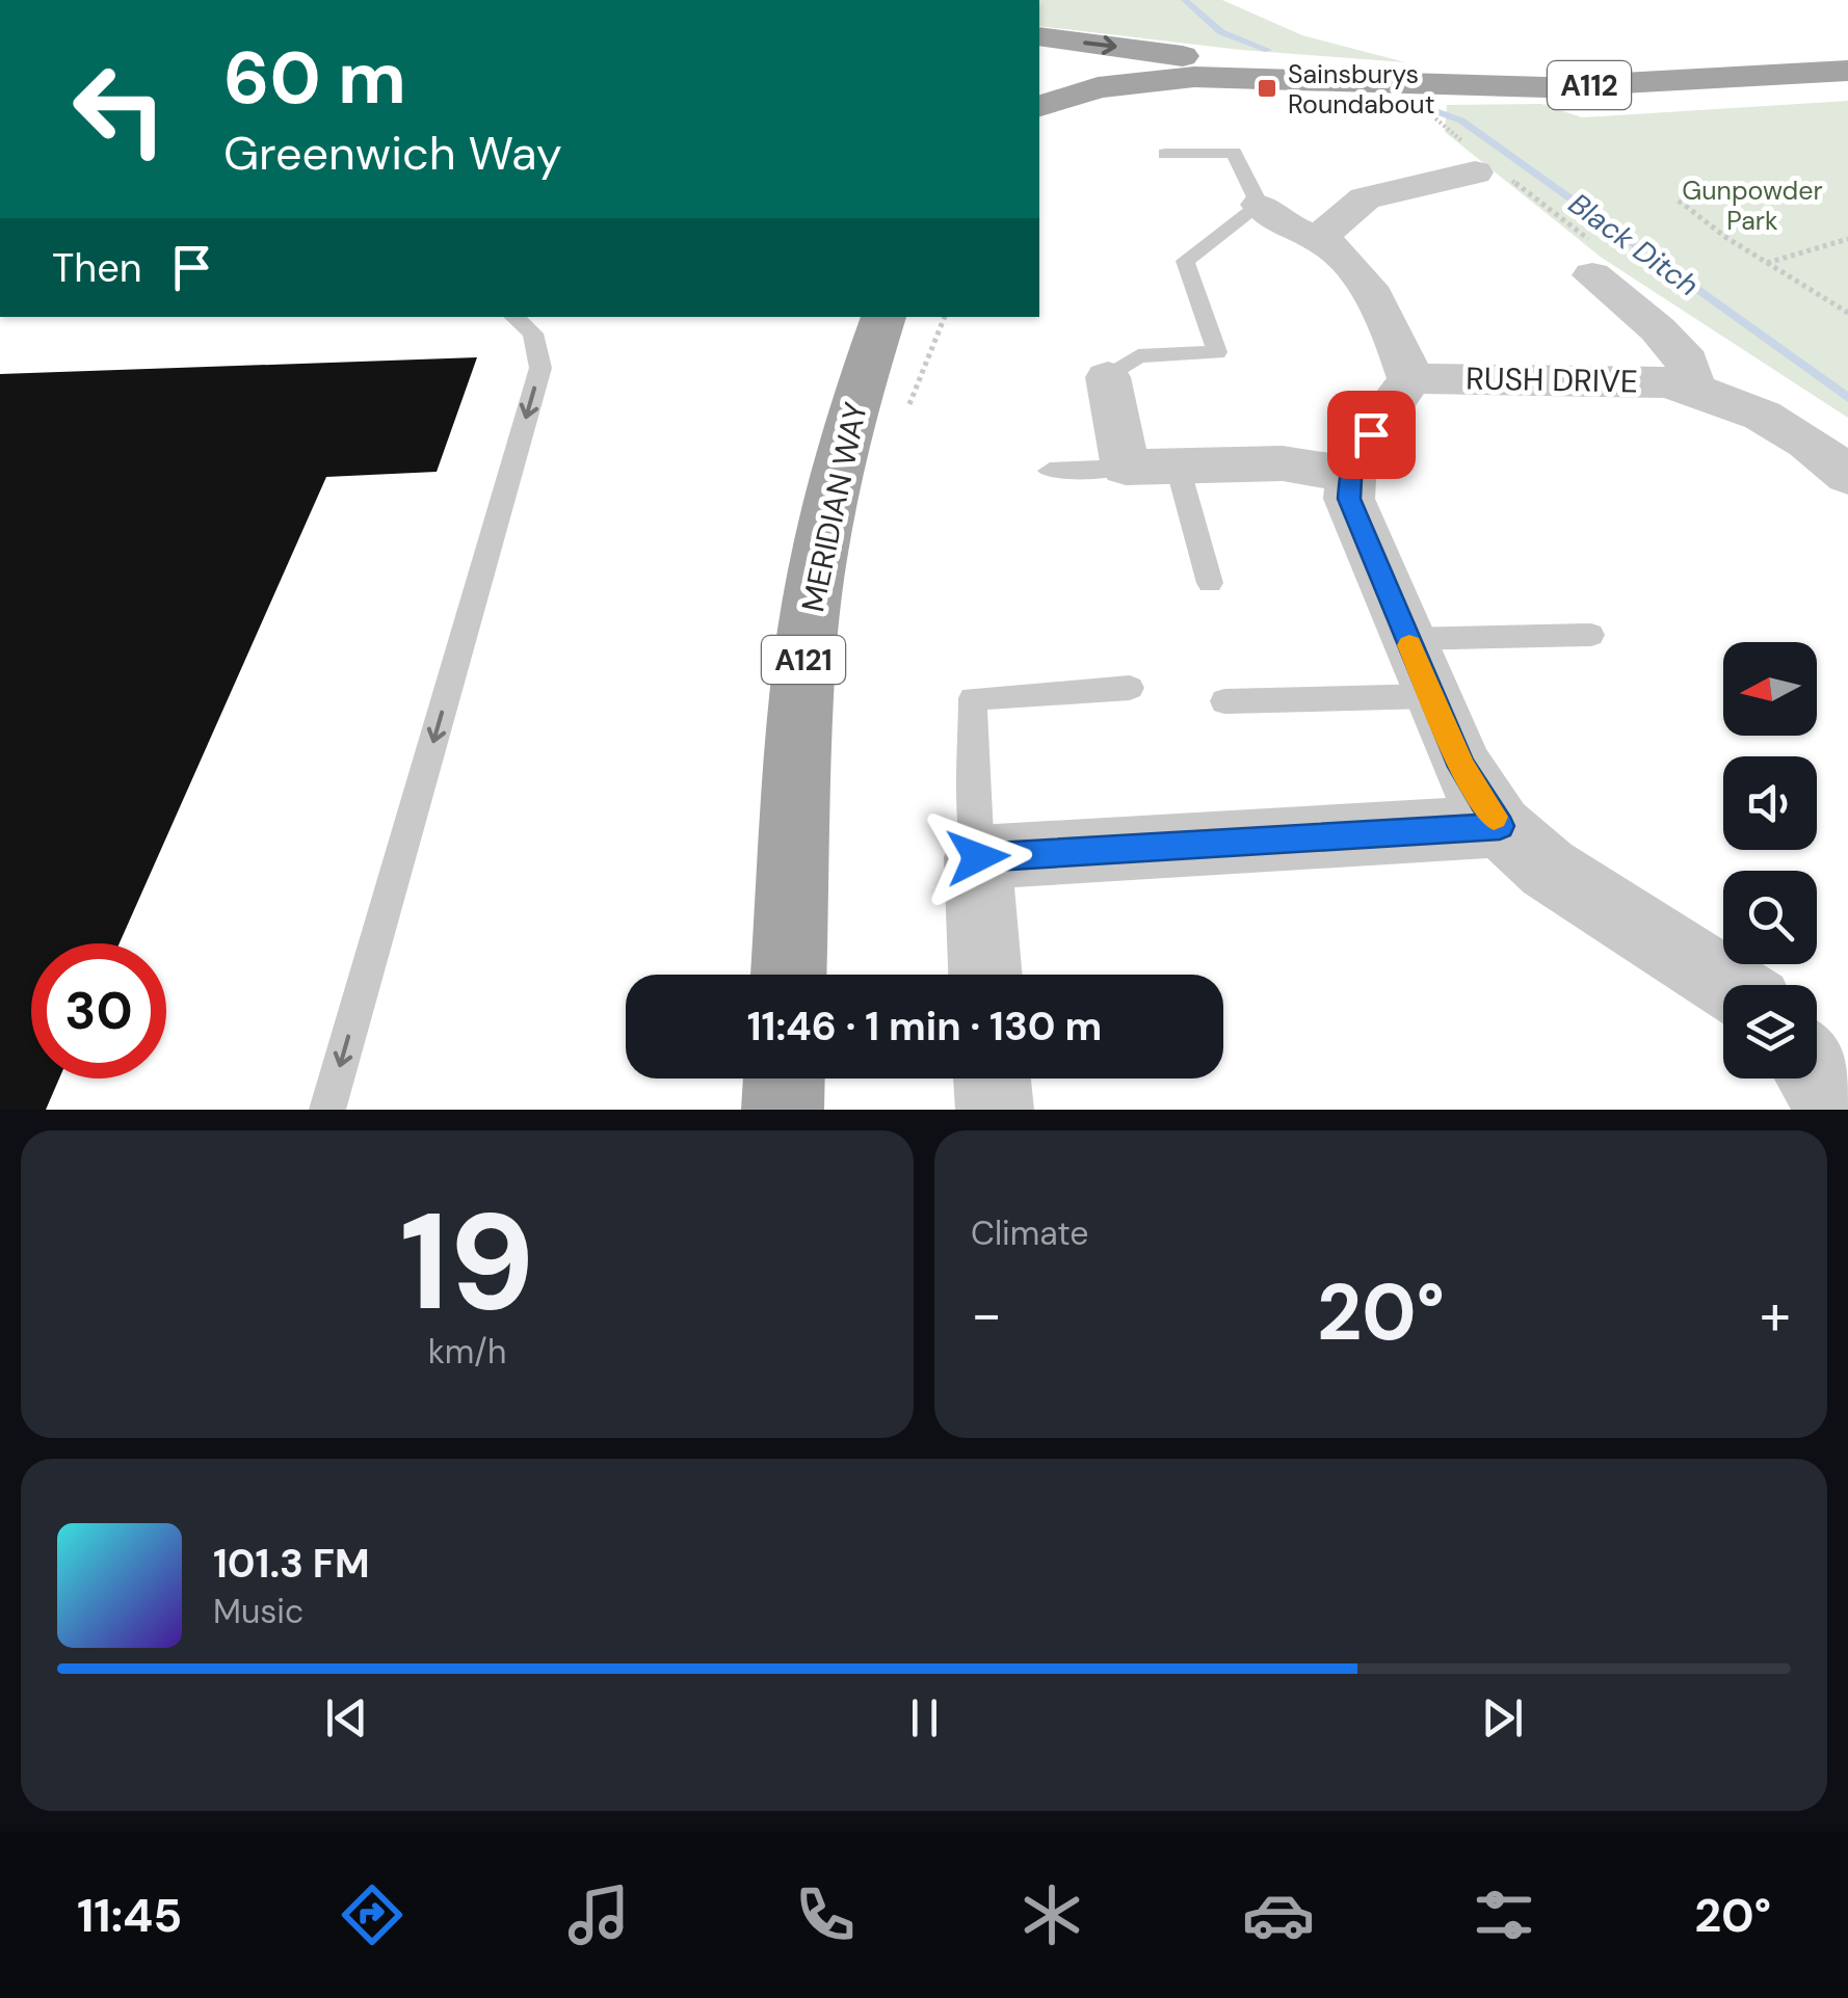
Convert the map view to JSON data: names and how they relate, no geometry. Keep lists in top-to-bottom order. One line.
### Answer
{"streets":{"main road":["A112","MERIDIAN WAY","A121"],"street":["RUSH DRIVE"]},"water":["Black Ditch"],"parks":["Gunpowder Park"],"places":{"transit":["Sainsburys Roundabout"]},"north":"left","page":{"turn":["60 m","Greenwich Way"],"then":"Then","limit":"30","trip":"11:46 · 1 min · 130 m","tile":[["19","km/h"],"Climate"],"heat":["−","20°","+"],"song":["101.3 FM","Music"],"tabs":["11:45","20°"]}}
